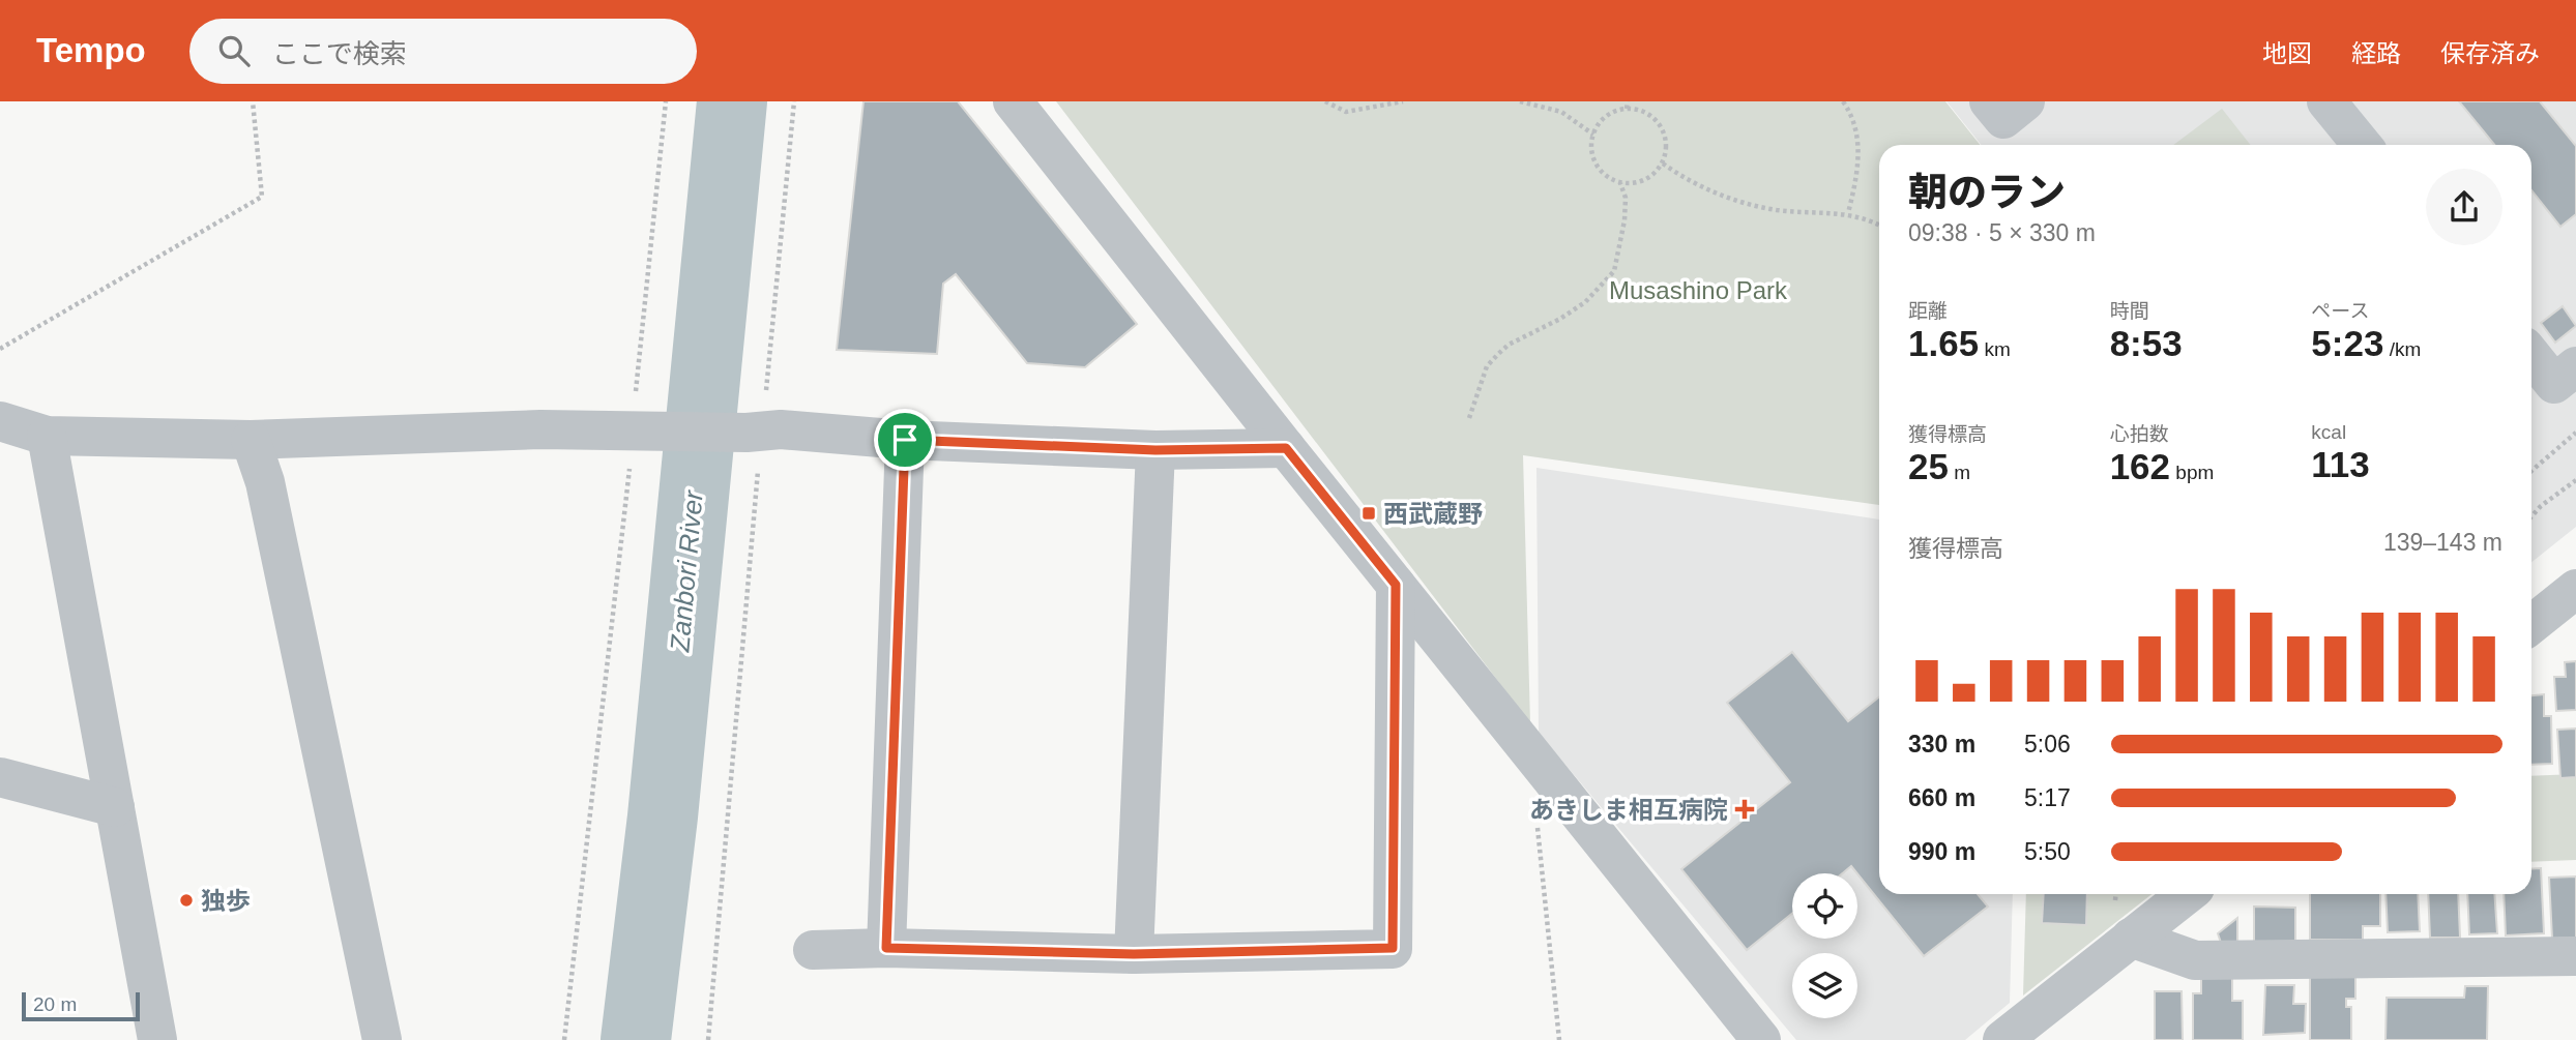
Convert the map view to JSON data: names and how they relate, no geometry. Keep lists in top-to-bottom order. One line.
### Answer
{"water":["Zanbori River"],"parks":["Musashino Park"],"places":{"transit":["西武蔵野"],"health":["あきしま相互病院"],"other":["独歩"]},"scale_bar":"20 m","page":{"header":"Tempo","search":"ここで検索","nav":["地図","経路","保存済み"],"heading":["朝のラン","09:38 · 5 × 330 m"],"stats":[["距離","1.65 km"],["時間","8:53"],["ペース","5:23 /km"],["獲得標高","25 m"],["心拍数","162 bpm"],["kcal","113"]],"chart":["獲得標高","139–143 m"],"list":[{"name":"330 m","note":"5:06"},{"name":"660 m","note":"5:17"},{"name":"990 m","note":"5:50"}],"scale":"20 m"}}
